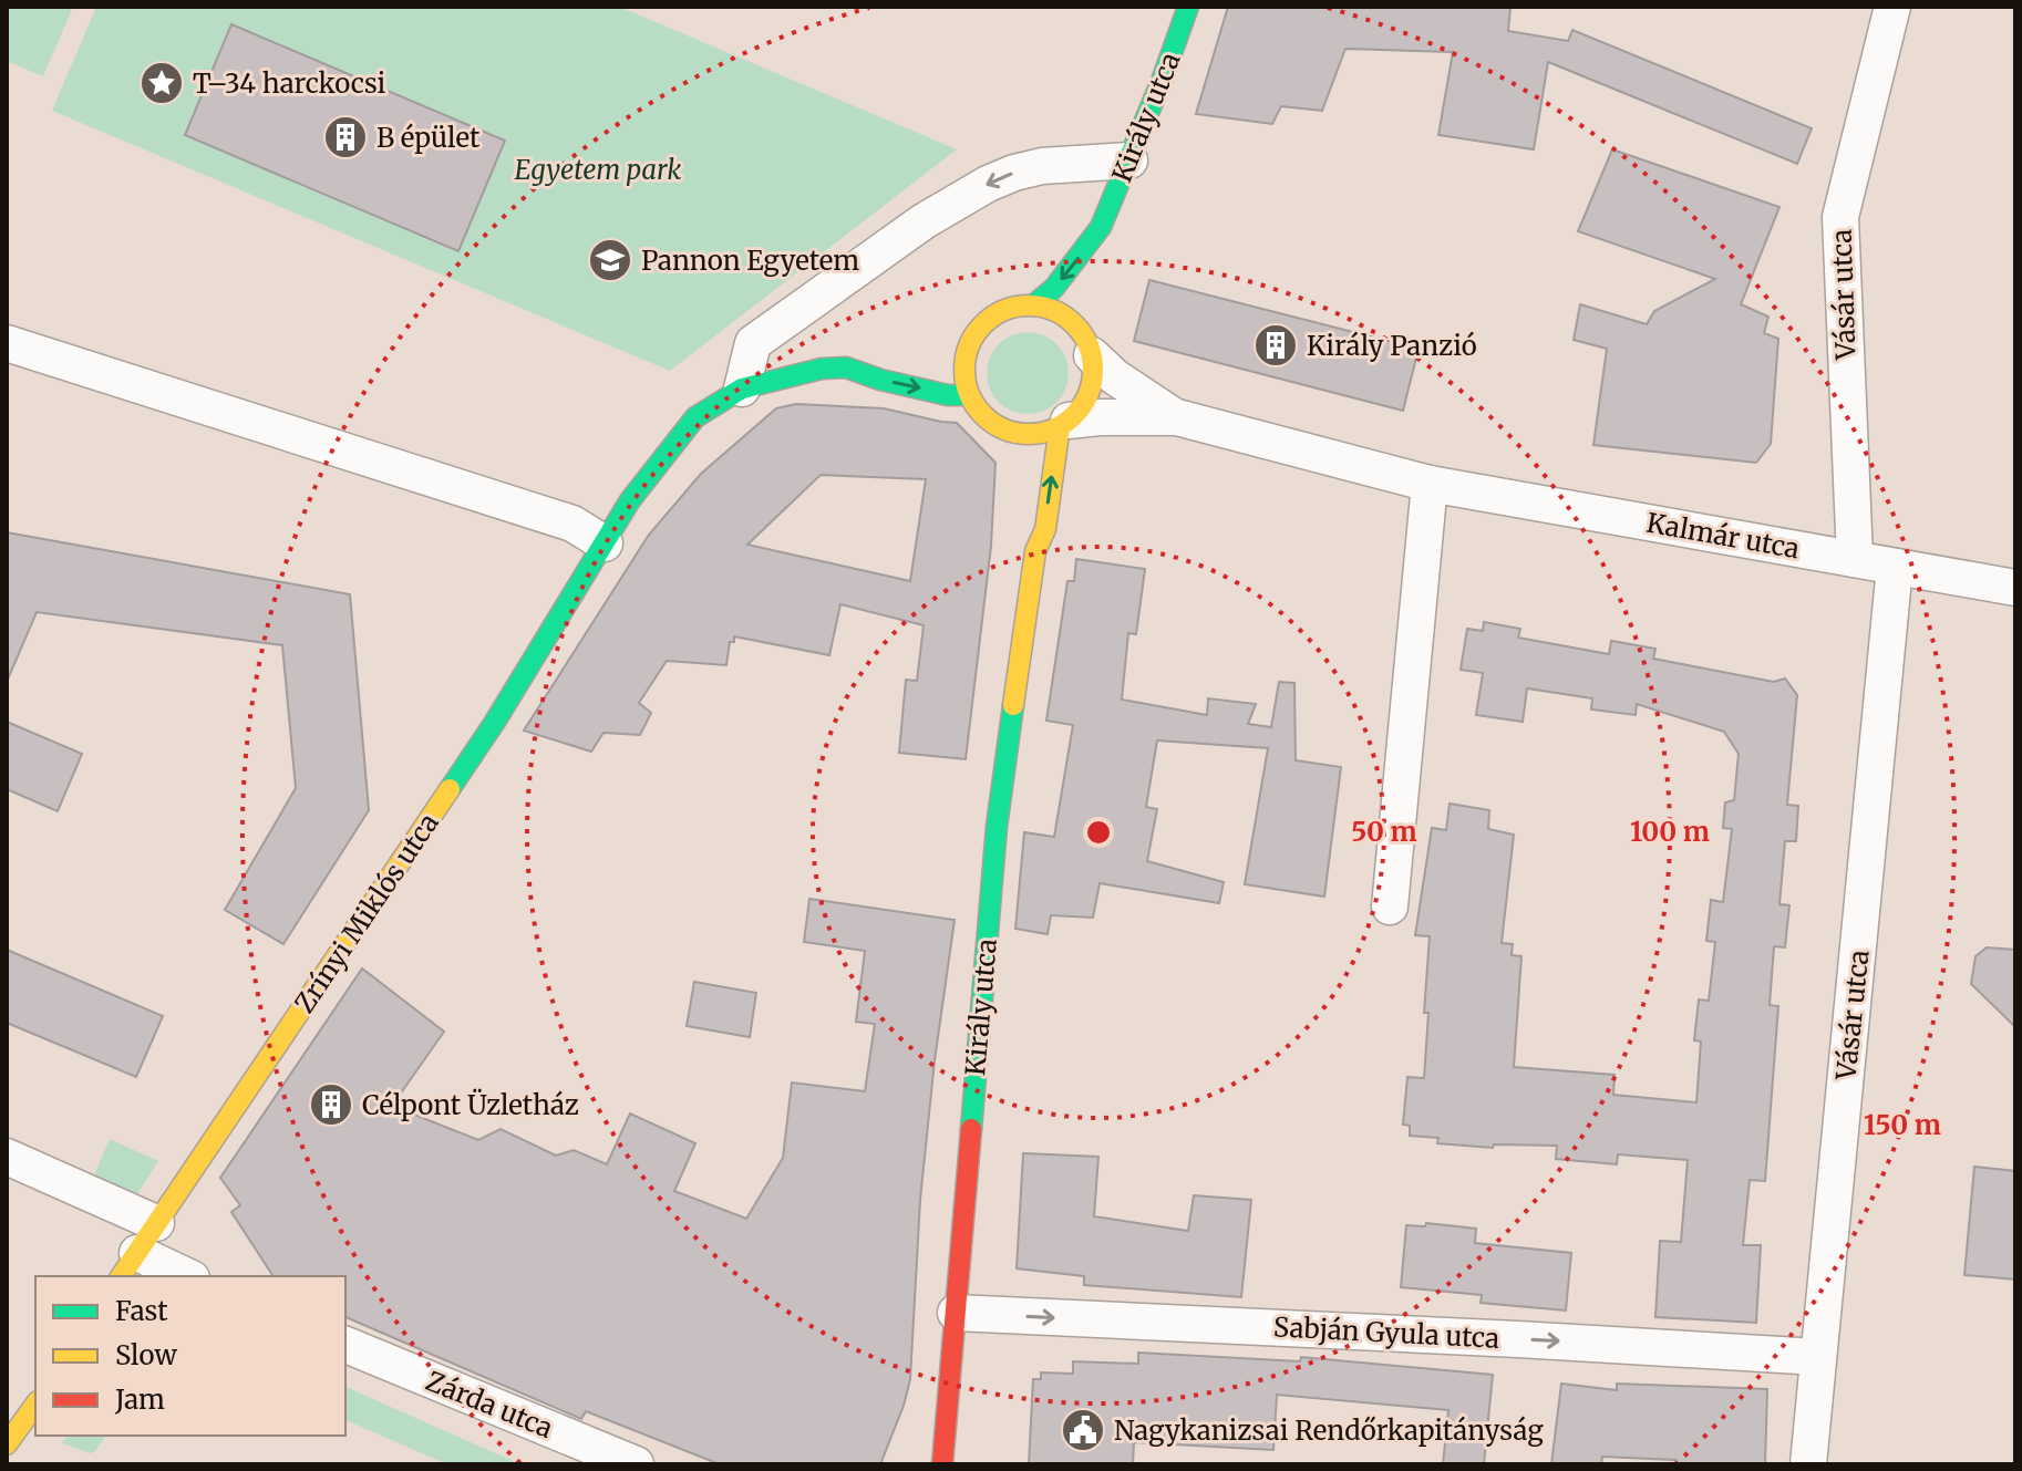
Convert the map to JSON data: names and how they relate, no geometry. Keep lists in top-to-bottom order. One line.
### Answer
{"streets":{"main road":["Király utca","Zrínyi Miklós utca"],"street":["Vásár utca","Kalmár utca","Sabján Gyula utca","Zárda utca"]},"crossings":[["Király utca","Kalmár utca"],["Király utca","Zrínyi Miklós utca"],["Király utca","Sabján Gyula utca"],["Vásár utca","Kalmár utca"],["Vásár utca","Sabján Gyula utca"],["Kalmár utca","Zrínyi Miklós utca"]],"one_way":["Sabján Gyula utca"],"parks":["Egyetem park"],"places":{"place":["T–34 harckocsi"],"building":["B épület","Király Panzió","Célpont Üzletház"],"school or university":["Pannon Egyetem"],"public building":["Nagykanizsai Rendőrkapitányság"]},"legend":["Fast","Slow","Jam"],"rings":["50 m","100 m","150 m"]}
